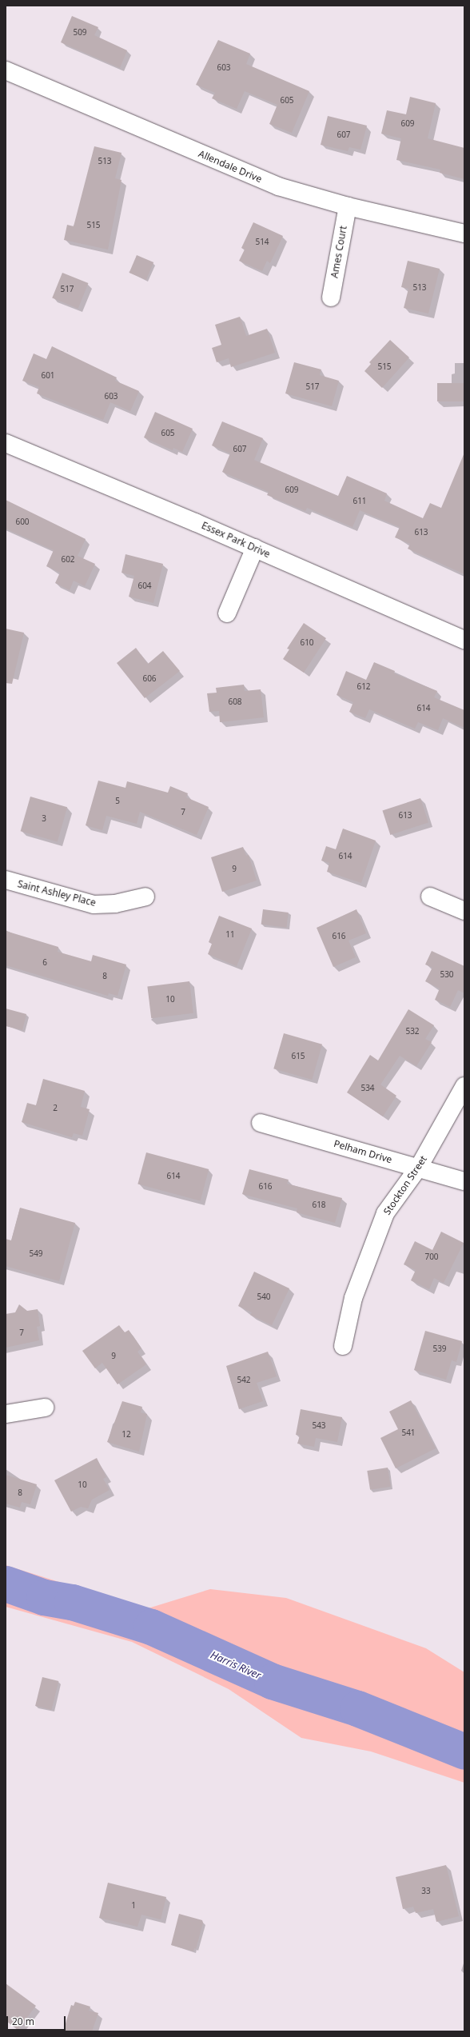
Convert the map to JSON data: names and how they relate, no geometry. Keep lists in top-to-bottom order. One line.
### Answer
{"streets":{"street":["Allendale Drive","Ames Court","Essex Park Drive","Saint Ashley Place","Pelham Drive","Stockton Street"]},"crossings":[["Allendale Drive","Ames Court"],["Pelham Drive","Stockton Street"]],"water":["Harris River"],"house_numbers":["509","603","605","609","607","513","515","514","513","517","515","601","517","603","605","607","609","611","600","613","602","604","610","606","612","608","614","5","7","613","3","614","9","11","616","6","530","8","10","532","615","534","2","614","616","618","549","700","540","7","539","9","542","543","541","12","10","8","33","1"],"scale_bar":"20 m"}
